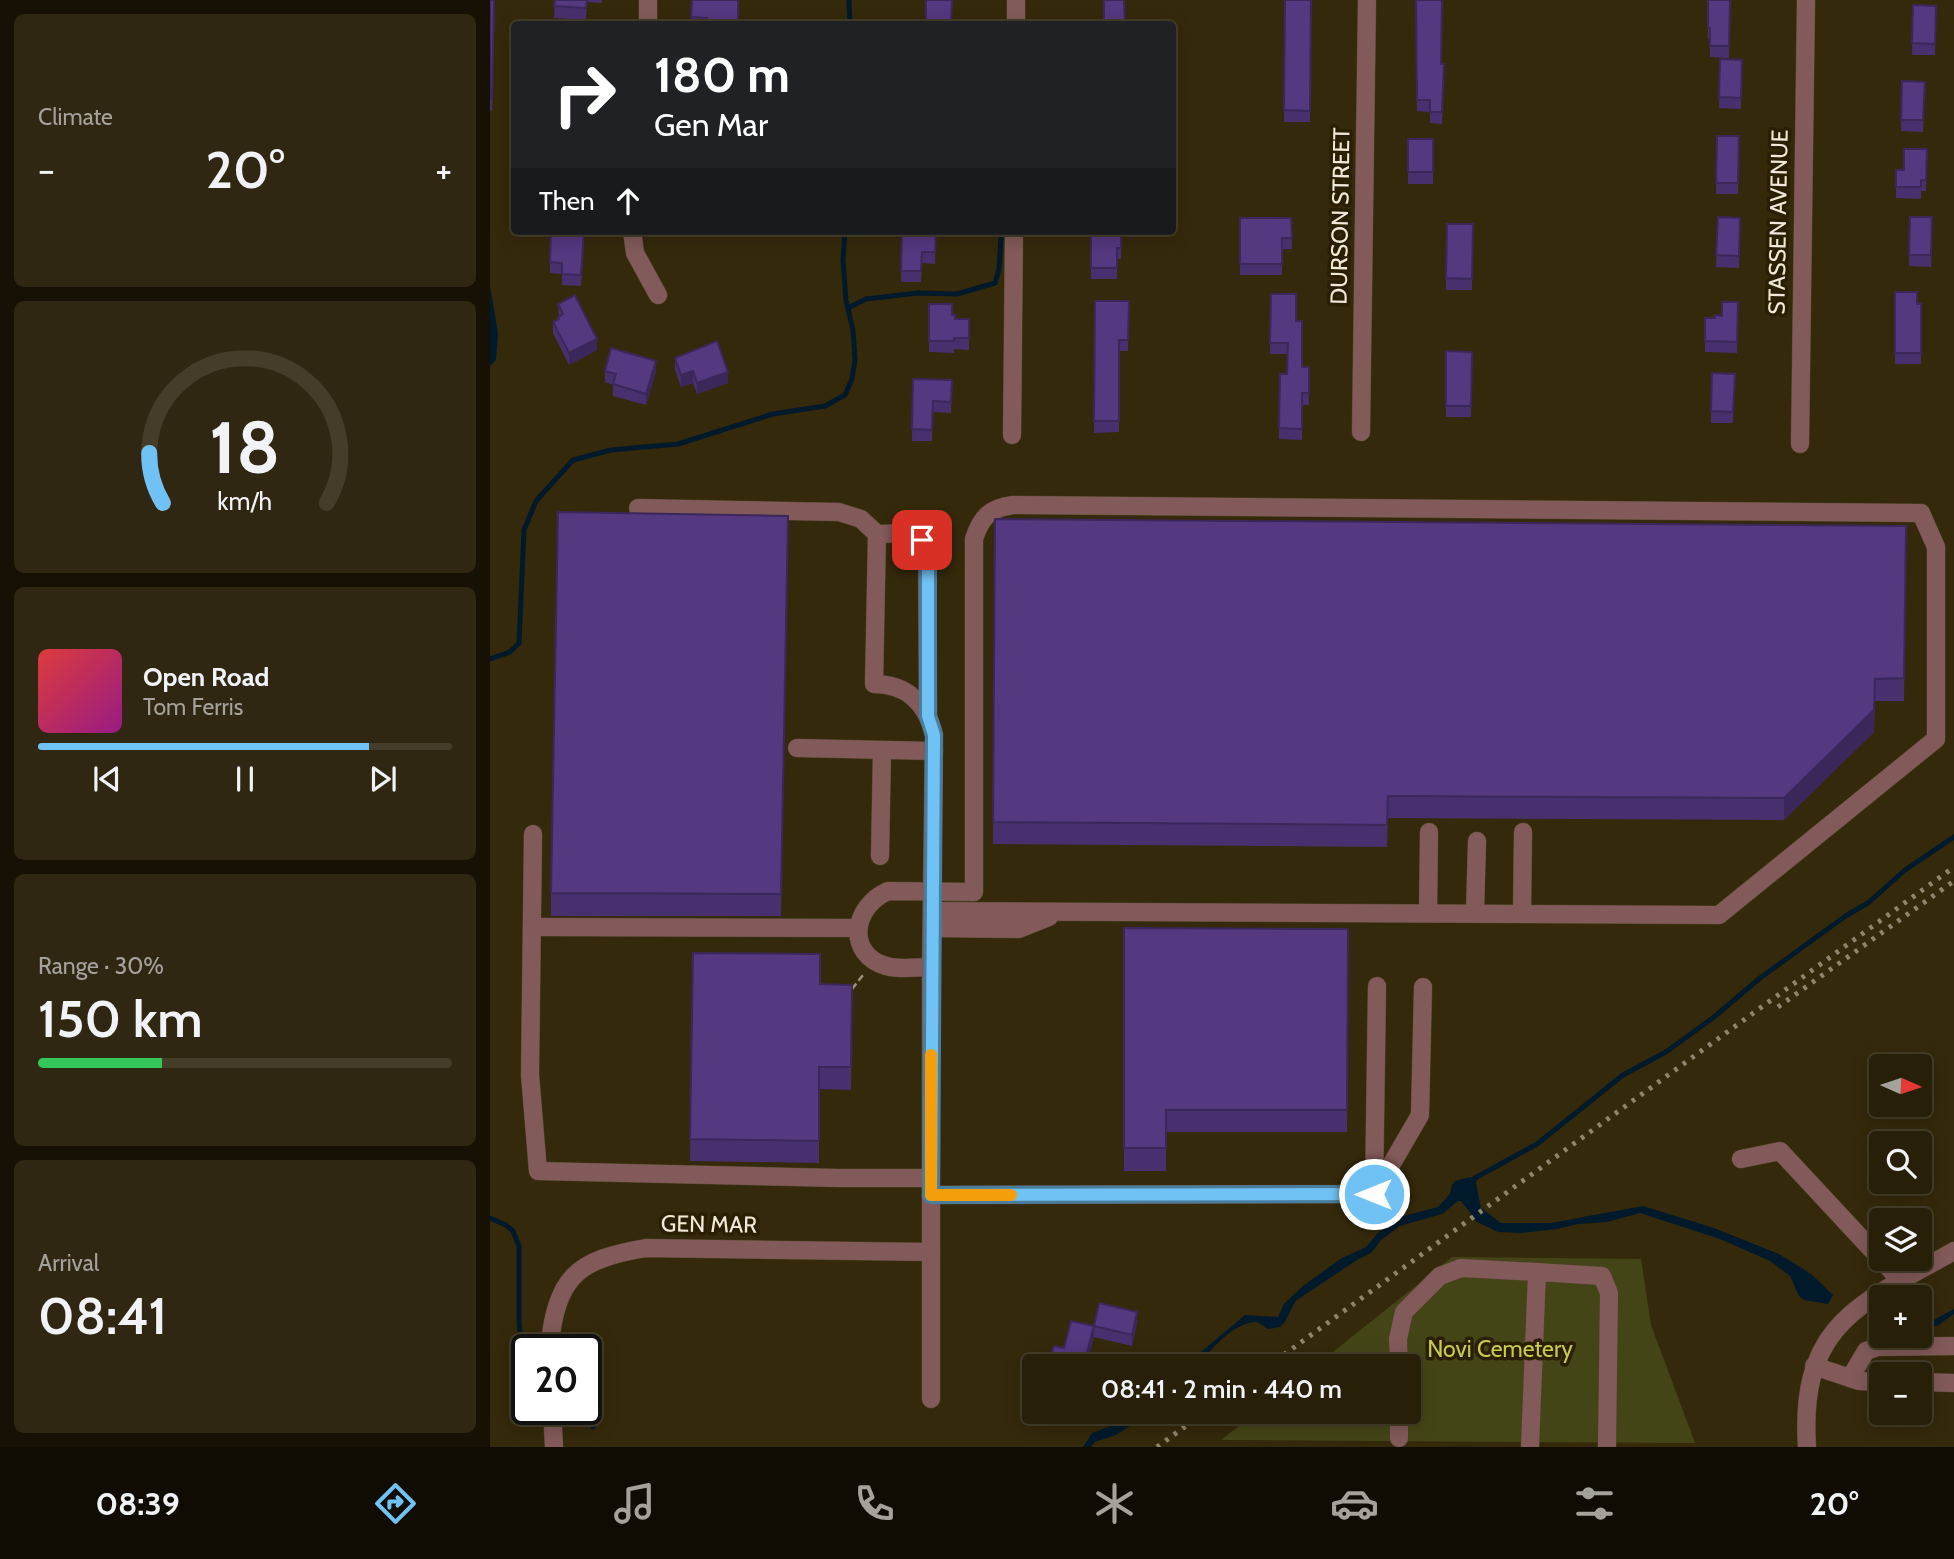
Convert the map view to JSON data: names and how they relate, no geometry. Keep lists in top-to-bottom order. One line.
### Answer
{"streets":{"street":["DURSON STREET","STASSEN AVENUE","GEN MAR"]},"parks":["Novi Cemetery"],"north":"right","page":{"tile":["Climate",["Range · 30%","150 km"],["Arrival","08:41"]],"turn":["180 m","Gen Mar"],"heat":["−","20°","+"],"then":"Then","song":["Open Road","Tom Ferris"],"map_buttons":["+","−"],"limit":"20","trip":"08:41 · 2 min · 440 m","tabs":["08:39","20°"],"gauge":["18","km/h"]}}
